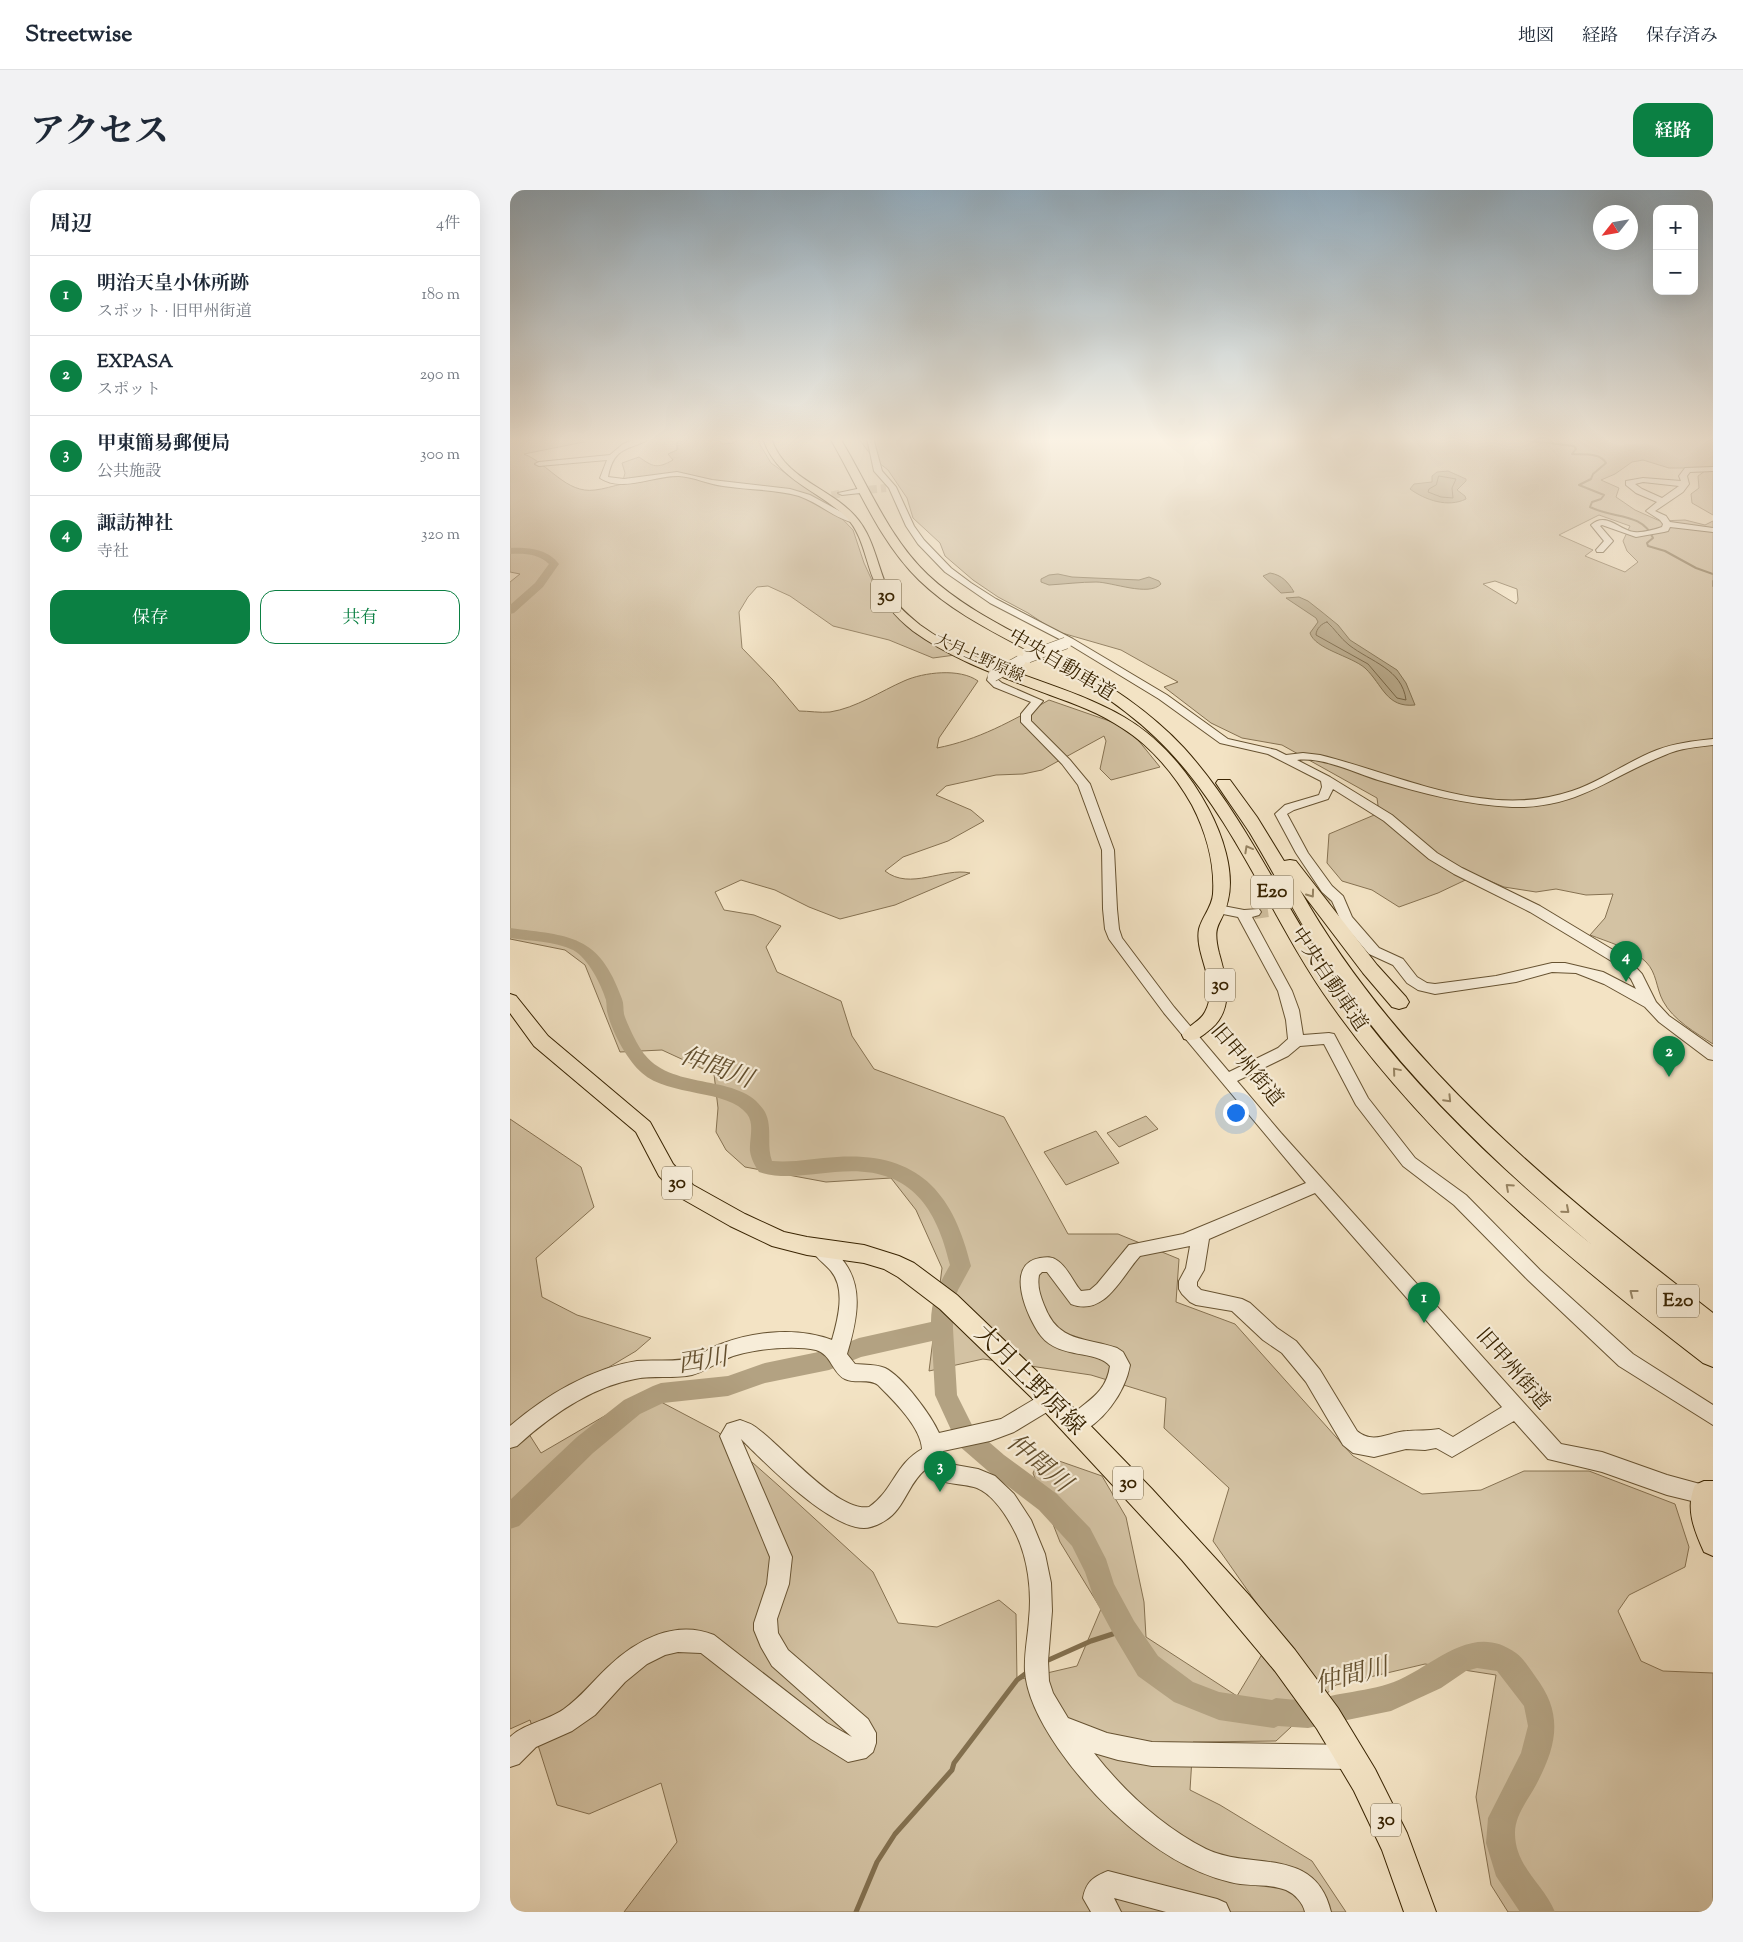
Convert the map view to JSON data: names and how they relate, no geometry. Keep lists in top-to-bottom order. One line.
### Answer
{"streets":{"highway":["中央自動車道","E20"],"main road":["30","大月上野原線"],"street":["旧甲州街道"]},"crossings":[["大月上野原線","旧甲州街道"]],"water":["仲間川","西川"],"north":"bottom left","page":{"header":"Streetwise","nav":["地図","経路","保存済み"],"title":"アクセス","buttons":["経路",["保存","共有"]],"heading":["周辺","4件"],"map_buttons":["+","−"],"list":[{"mark":"1","name":"明治天皇小休所跡","note":"スポット · 旧甲州街道","value":"180 m"},{"mark":"2","name":"EXPASA","note":"スポット","value":"290 m"},{"mark":"3","name":"甲東簡易郵便局","note":"公共施設","value":"300 m"},{"mark":"4","name":"諏訪神社","note":"寺社","value":"320 m"}],"pins":["4","2","1","3"]}}
